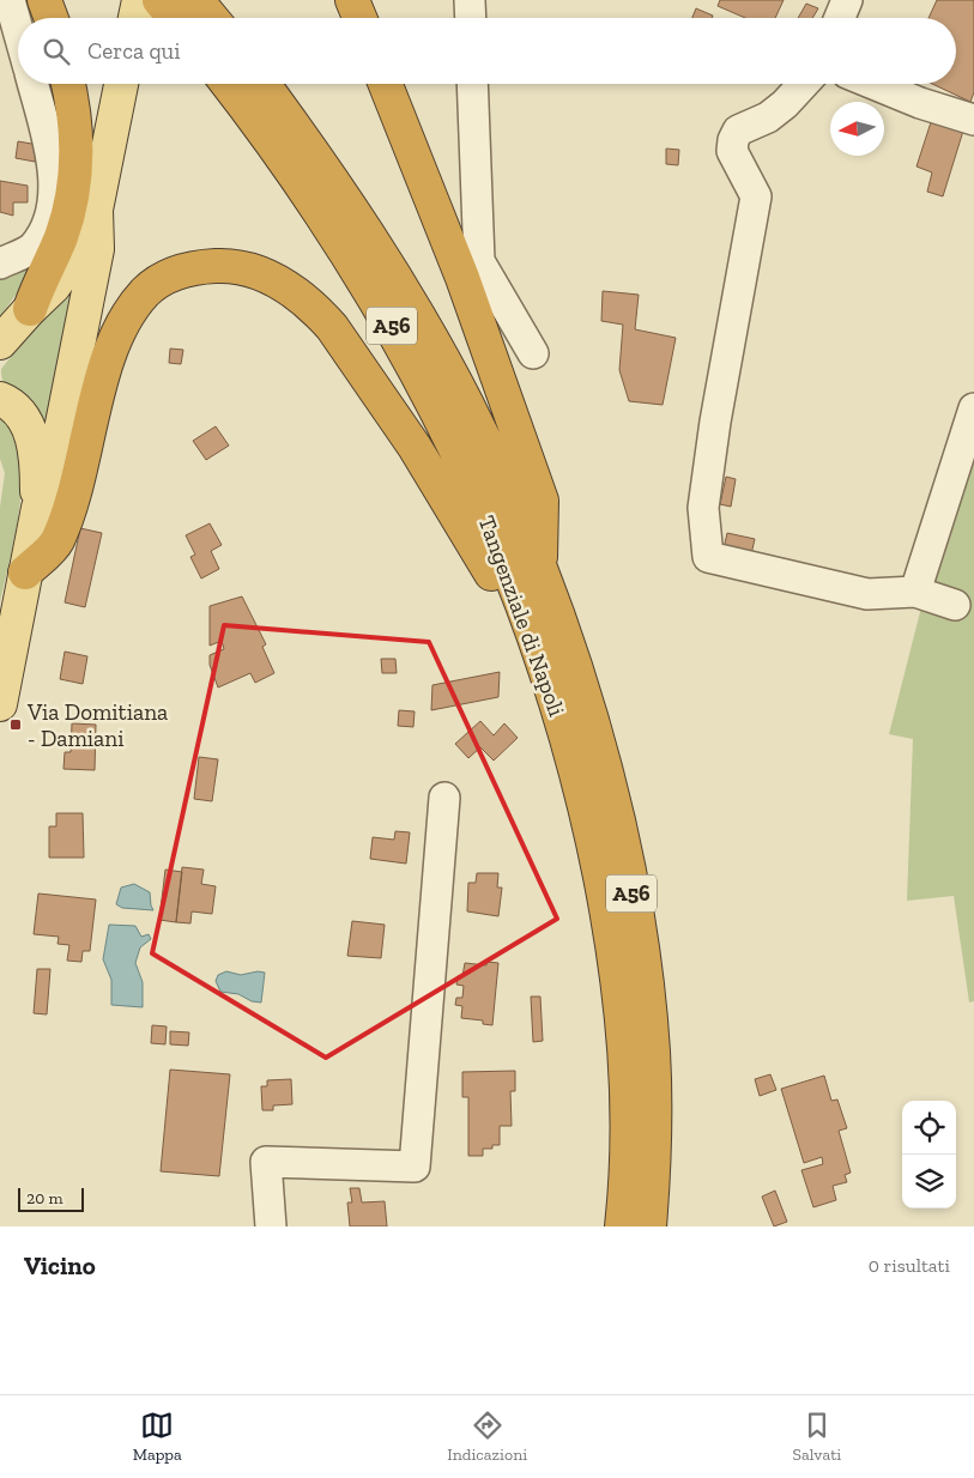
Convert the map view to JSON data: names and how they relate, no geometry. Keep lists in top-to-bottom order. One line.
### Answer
{"streets":{"highway":["A56","Tangenziale di Napoli"]},"places":{"transit":["Via Domitiana - Damiani"]},"scale_bar":"20 m","north":"left","page":{"search":"Cerca qui","scale":"20 m","heading":["Vicino","0 risultati"],"nav":["Mappa","Indicazioni","Salvati"]}}
